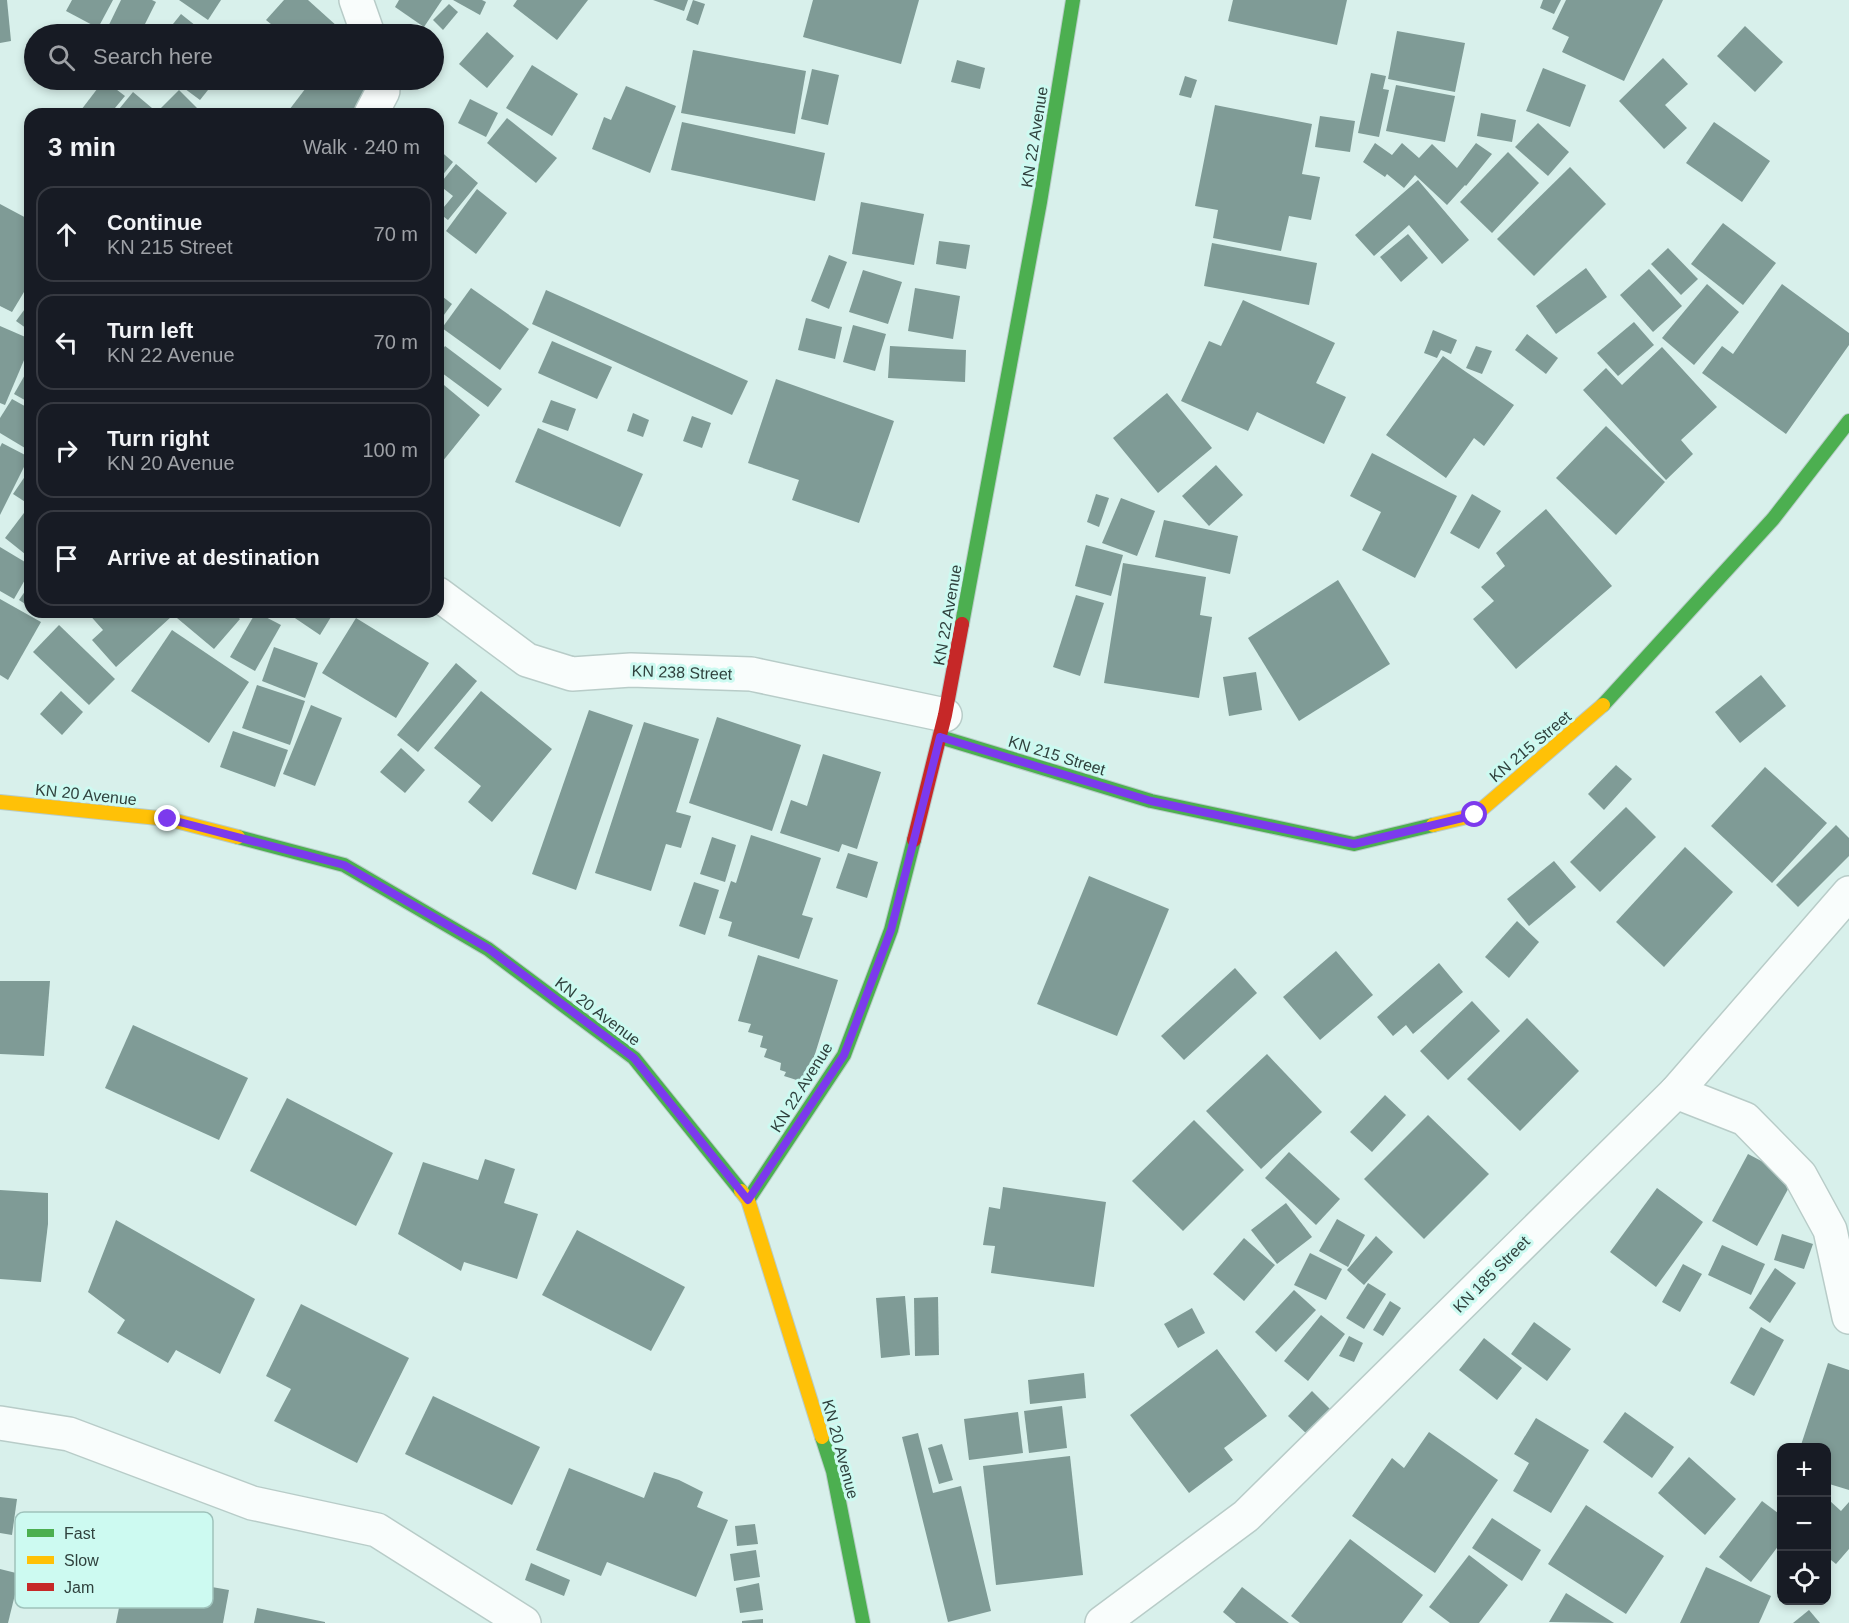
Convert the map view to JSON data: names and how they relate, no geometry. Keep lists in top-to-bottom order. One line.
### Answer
{"streets":{"street":["KN 22 Avenue","KN 238 Street","KN 215 Street","KN 20 Avenue","KN 185 Street"]},"crossings":[["KN 22 Avenue","KN 238 Street"],["KN 22 Avenue","KN 215 Street"],["KN 22 Avenue","KN 20 Avenue"],["KN 238 Street","KN 215 Street"]],"legend":["Fast","Slow","Jam"],"page":{"search":"Search here","heading":["3 min","Walk · 240 m"],"list":[["Continue","KN 215 Street","70 m"],["Turn left","KN 22 Avenue","70 m"],["Turn right","KN 20 Avenue","100 m"],"Arrive at destination"],"map_buttons":["+","−"]}}
